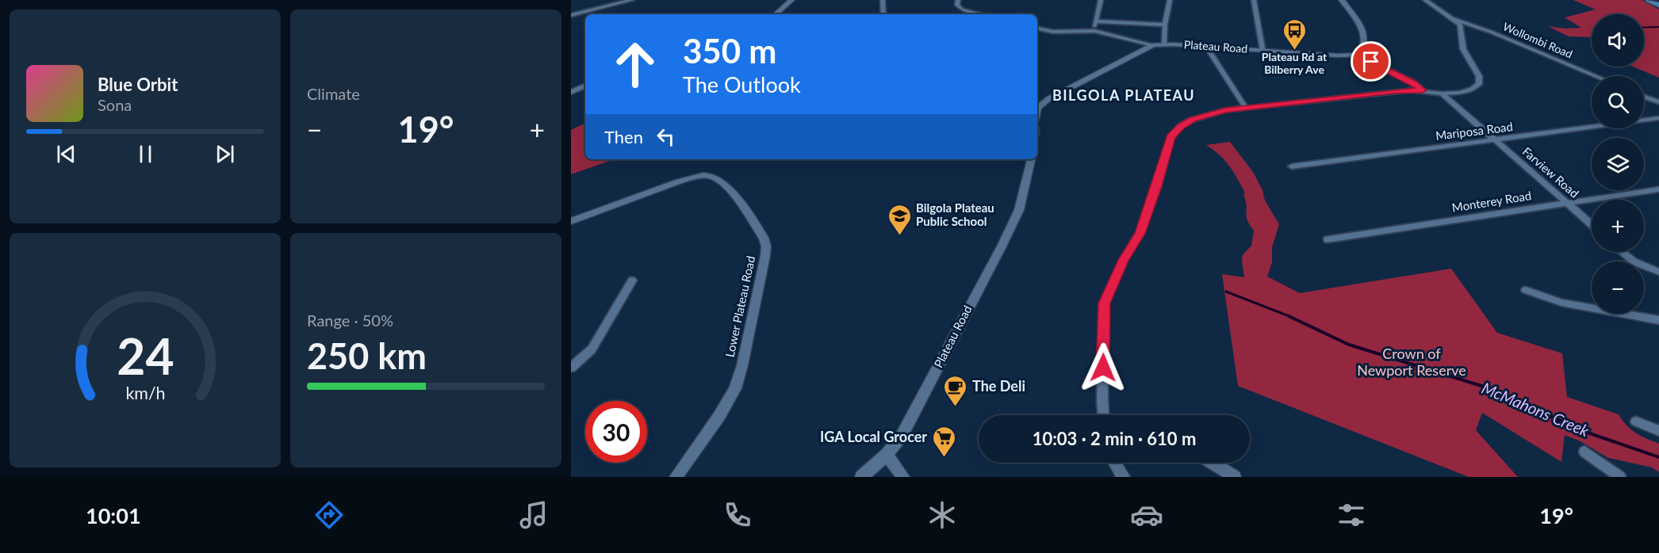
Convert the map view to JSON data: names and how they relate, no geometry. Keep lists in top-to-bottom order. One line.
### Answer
{"streets":{"street":["Wollombi Road","Plateau Road","Mariposa Road","Farview Road","Monterey Road","Lower Plateau Road"]},"crossings":[["Mariposa Road","Farview Road"],["Farview Road","Monterey Road"]],"districts":["BILGOLA PLATEAU"],"water":["McMahons Creek"],"parks":["Crown of Newport Reserve"],"places":{"bus stop":["Plateau Rd at Bilberry Ave"],"school or university":["Bilgola Plateau Public School"],"cafe":["The Deli"],"supermarket":["IGA Local Grocer"]},"page":{"tile":["Climate",["Range · 50%","250 km"]],"map_buttons":["+","−"],"turn":["350 m","The Outlook"],"song":["Blue Orbit","Sona"],"heat":["−","19°","+"],"then":"Then","limit":"30","trip":"10:03 · 2 min · 610 m","tabs":["10:01","19°"],"gauge":["24","km/h"]}}
